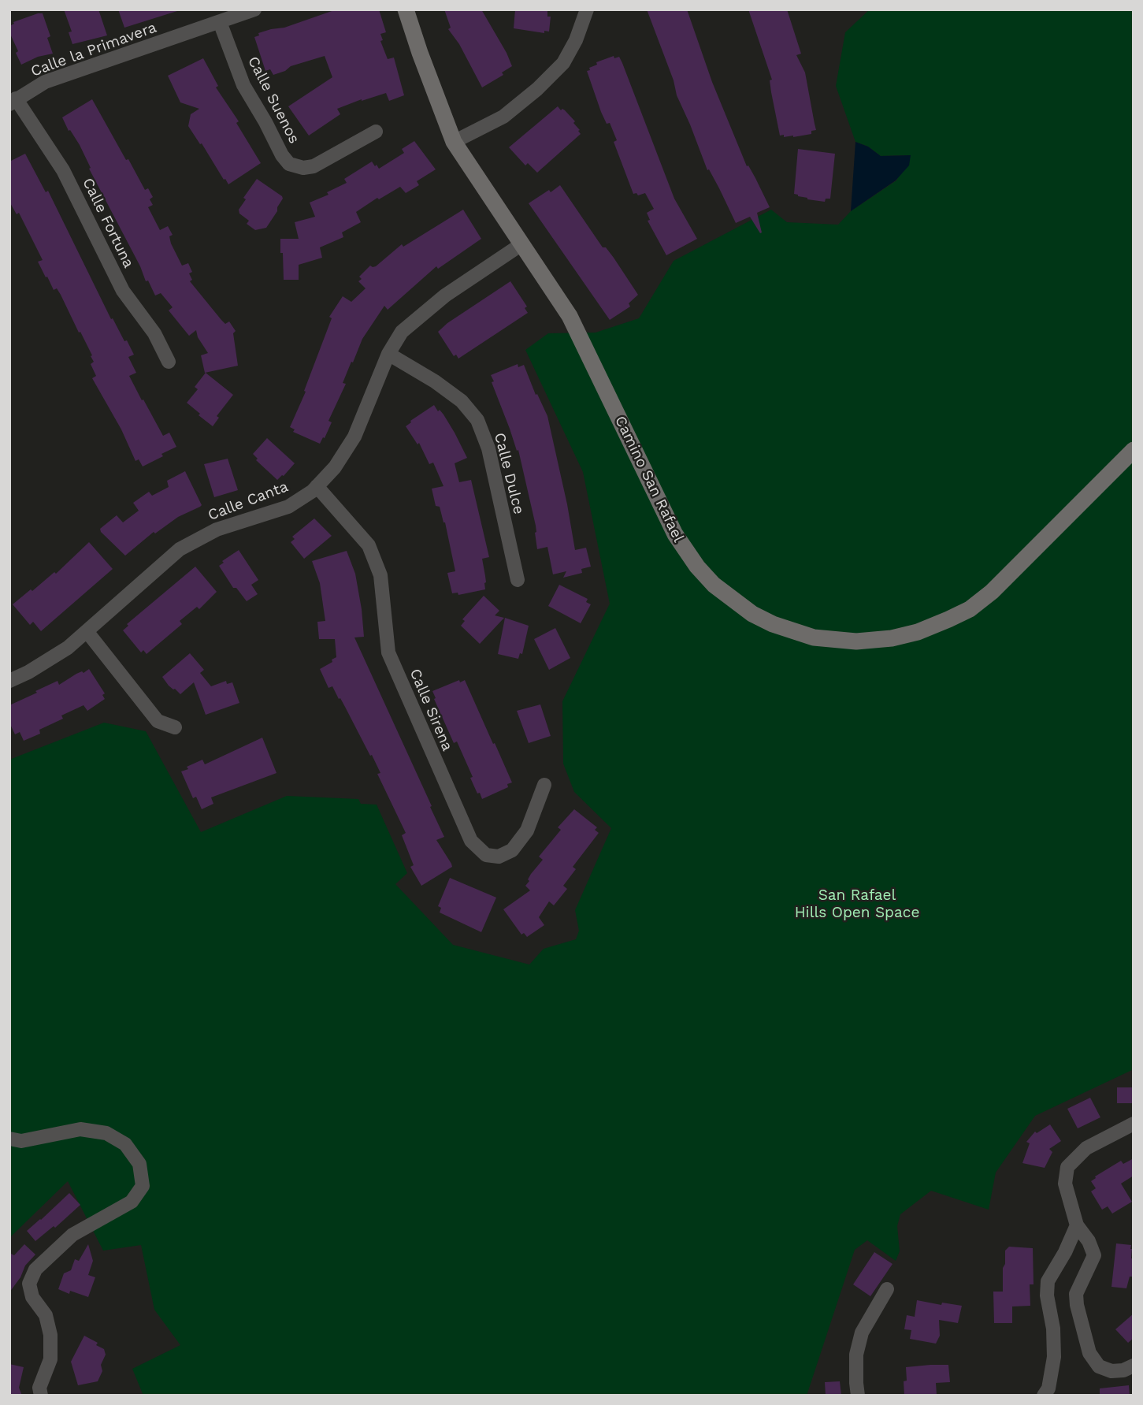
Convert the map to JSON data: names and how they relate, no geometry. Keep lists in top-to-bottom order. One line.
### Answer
{"streets":{"street":["Calle la Primavera","Calle Suenos","Calle Fortuna","Calle Dulce","Camino San Rafael","Calle Canta","Calle Sirena"]},"crossings":[["Calle la Primavera","Calle Suenos"],["Calle la Primavera","Calle Fortuna"],["Calle Dulce","Calle Canta"],["Camino San Rafael","Calle Canta"],["Calle Canta","Calle Sirena"]],"parks":["San Rafael Hills Open Space"]}
